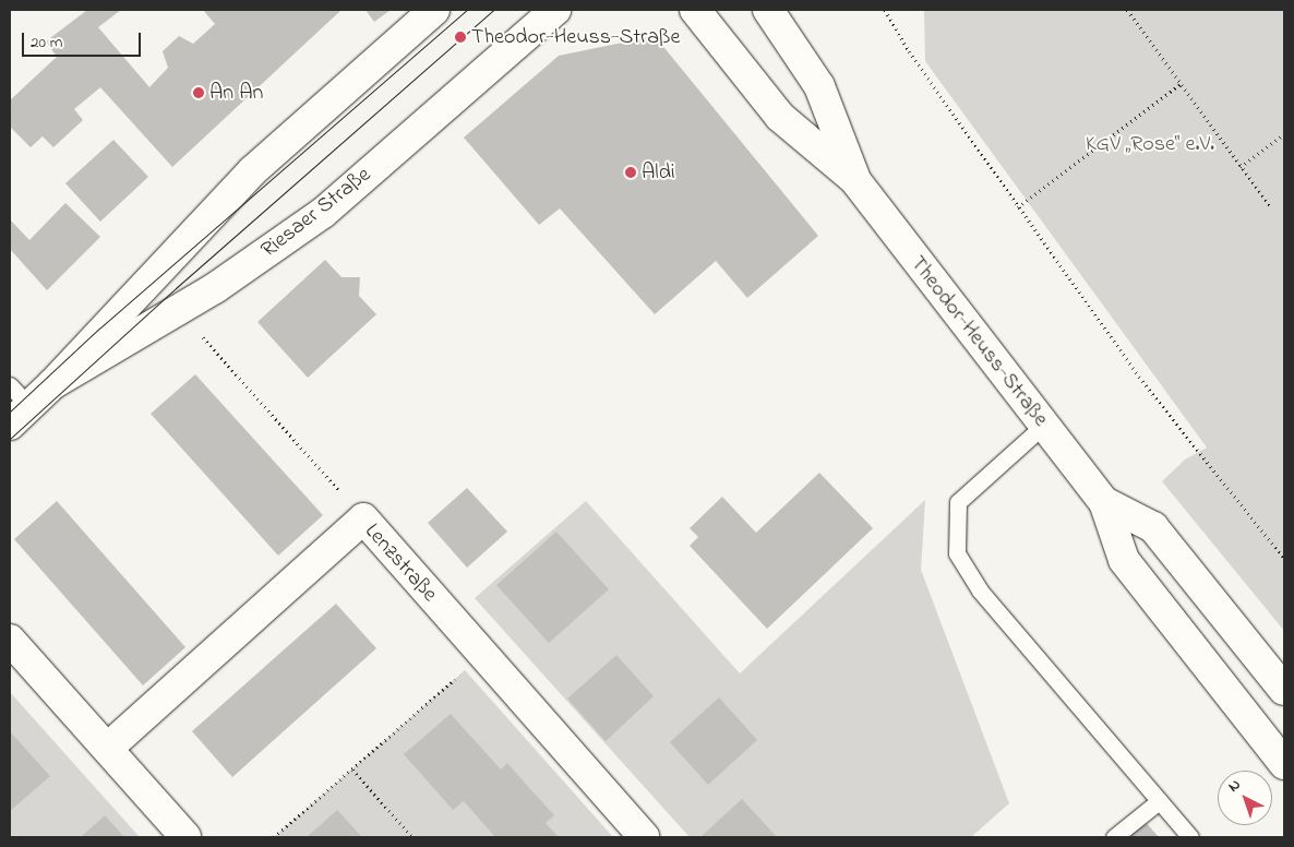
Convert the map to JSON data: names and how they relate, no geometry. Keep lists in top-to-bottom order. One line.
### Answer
{"streets":{"main road":["Riesaer Straße","Theodor-Heuss-Straße","Lenzstraße"]},"parks":["KGV „Rose“ e.V."],"places":["Theodor-Heuss-Straße","An An","Aldi"],"scale_bar":"20 m","north":"top left"}
